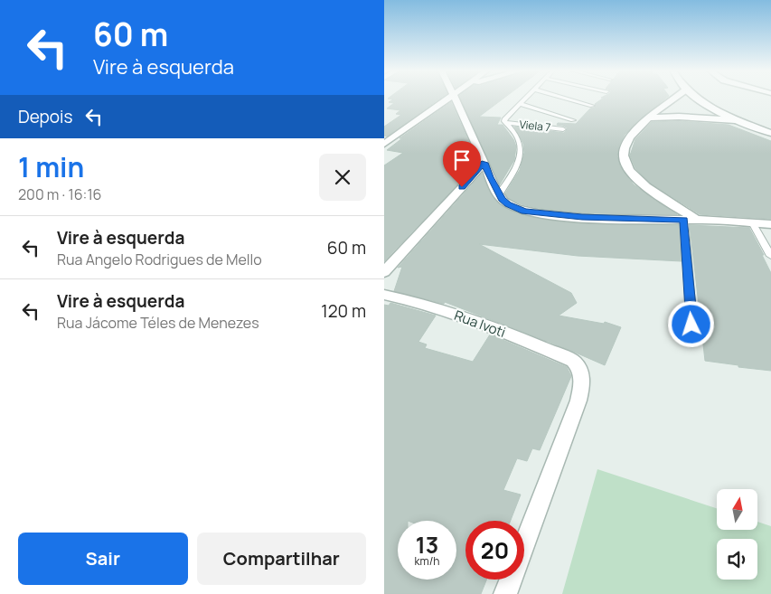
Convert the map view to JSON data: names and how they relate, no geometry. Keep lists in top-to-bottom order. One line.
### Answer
{"streets":{"street":["Rua Ivoti"],"lane":["Viela 7"]},"north":"top","page":{"turn":["60 m","Vire à esquerda"],"then":"Depois","heading":["1 min","200 m · 16:16"],"list":[{"name":"Vire à esquerda","note":"Rua Angelo Rodrigues de Mello","value":"60 m"},{"name":"Vire à esquerda","note":"Rua Jácome Téles de Menezes","value":"120 m"}],"speed":"13 km/h","limit":"20","buttons":["Sair","Compartilhar"]}}
